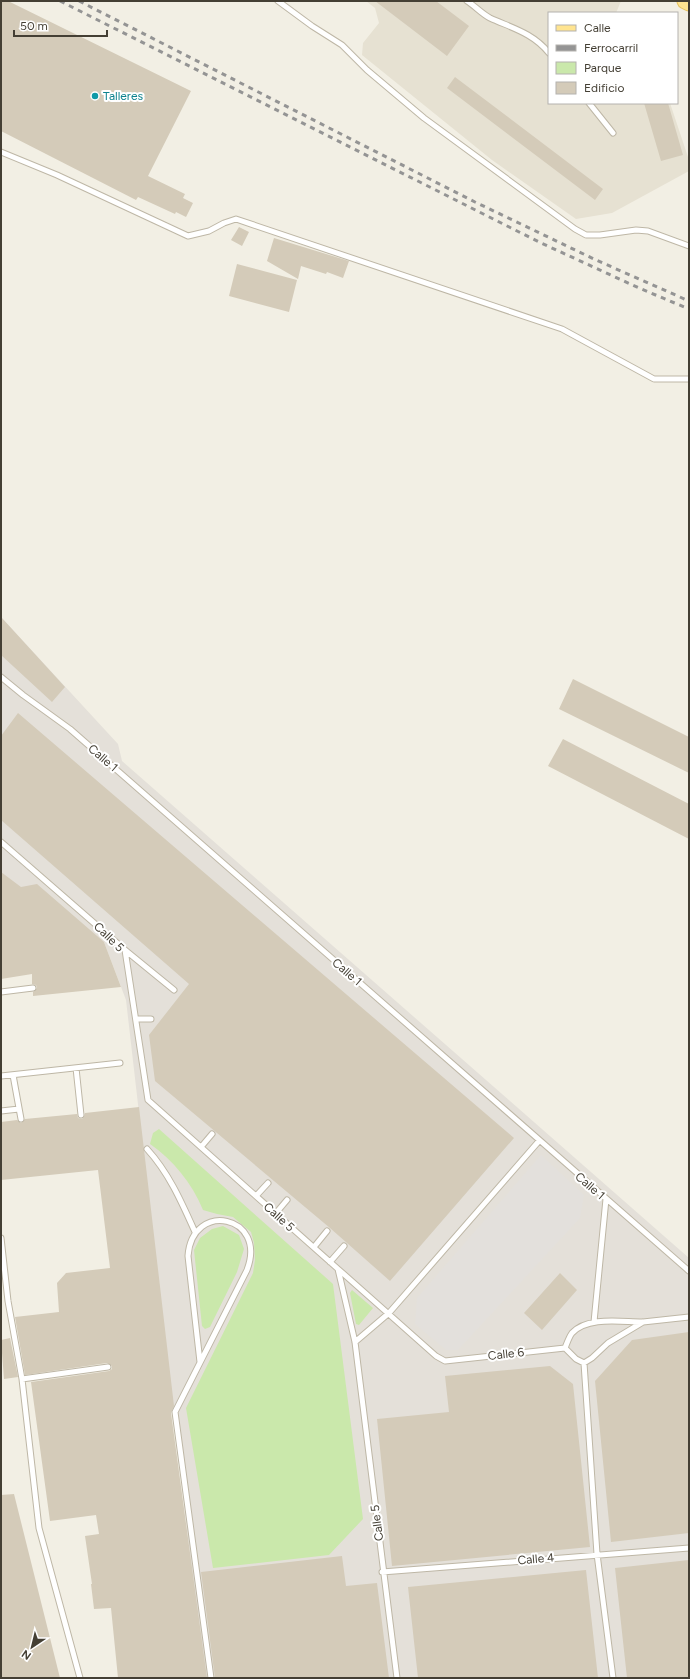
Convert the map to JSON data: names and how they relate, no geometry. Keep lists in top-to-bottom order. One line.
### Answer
{"streets":{"lane":["Calle 1","Calle 5","Calle 6","Calle 4"]},"crossings":[["Calle 5","Calle 6"],["Calle 5","Calle 4"]],"places":["Talleres"],"legend":["Calle","Ferrocarril","Parque","Edificio"],"scale_bar":"50 m","north":"bottom left"}
